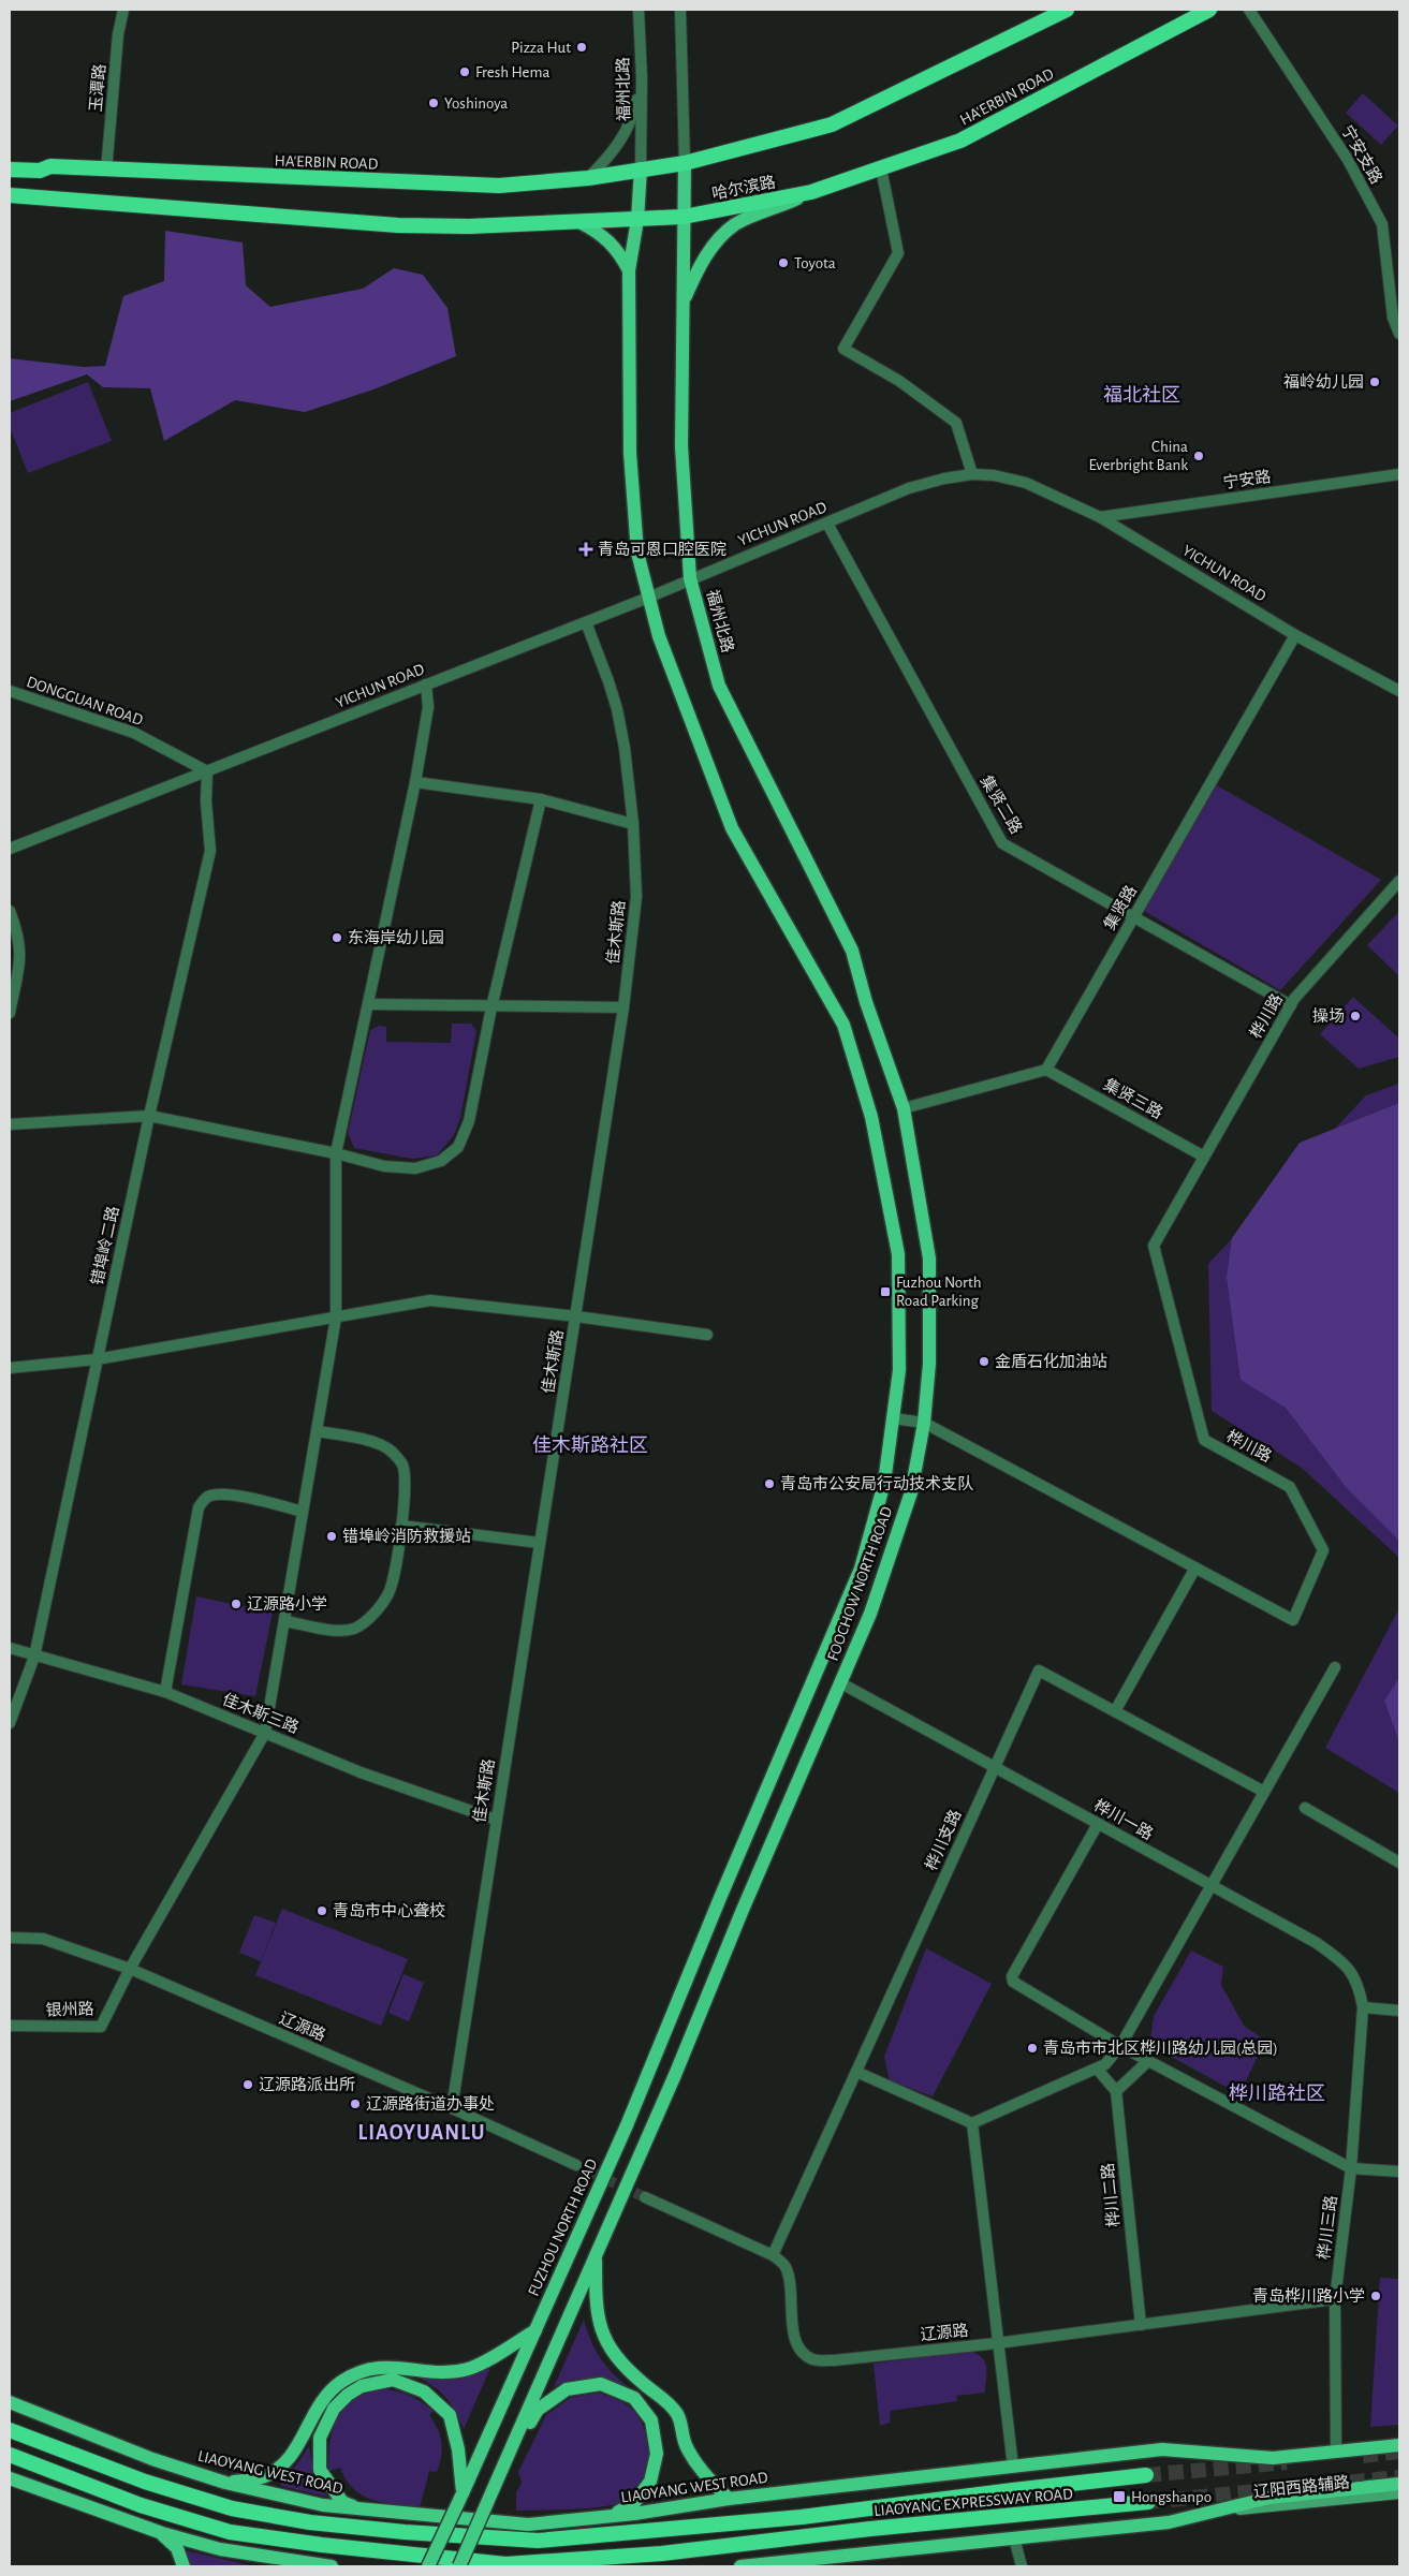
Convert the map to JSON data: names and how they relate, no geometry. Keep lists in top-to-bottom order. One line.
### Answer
{"streets":{"highway":["HA'ERBIN ROAD","哈尔滨路","LIAOYANG EXPRESSWAY ROAD"],"main road":["福州北路","FOOCHOW NORTH ROAD","FUZHOU NORTH ROAD","LIAOYANG WEST ROAD","辽阳西路辅路"],"street":["玉潭路","宁安支路","宁安路","YICHUN ROAD","DONGGUAN ROAD","集贤二路","集贤路","佳木斯路","桦川路","集贤三路","错埠岭二路","佳木斯三路","桦川一路","桦川支路","银州路","辽源路","桦川二路","桦川三路"]},"crossings":[["玉潭路","HA'ERBIN ROAD"],["福州北路","HA'ERBIN ROAD"],["福州北路","哈尔滨路"],["福州北路","YICHUN ROAD"],["福州北路","FOOCHOW NORTH ROAD"],["HA'ERBIN ROAD","哈尔滨路"],["宁安路","YICHUN ROAD"],["YICHUN ROAD","DONGGUAN ROAD"],["YICHUN ROAD","集贤二路"],["YICHUN ROAD","集贤路"],["YICHUN ROAD","佳木斯路"],["YICHUN ROAD","错埠岭二路"],["DONGGUAN ROAD","错埠岭二路"],["集贤二路","集贤路"],["集贤二路","桦川路"],["集贤路","集贤三路"],["佳木斯路","佳木斯三路"],["佳木斯路","辽源路"],["桦川路","集贤三路"],["桦川路","FOOCHOW NORTH ROAD"],["桦川路","FUZHOU NORTH ROAD"],["错埠岭二路","佳木斯三路"],["FOOCHOW NORTH ROAD","桦川一路"],["桦川一路","桦川支路"],["桦川一路","桦川三路"],["桦川支路","辽源路"],["银州路","辽源路"],["辽源路","桦川二路"],["辽源路","桦川三路"],["桦川三路","LIAOYANG WEST ROAD"]],"districts":["福北社区","佳木斯路社区","桦川路社区","LIAOYUANLU"],"places":{"other":["Pizza Hut","Fresh Hema","Yoshinoya","Toyota","福岭幼儿园","China Everbright Bank","东海岸幼儿园","操场","金盾石化加油站","青岛市公安局行动技术支队","错埠岭消防救援站","辽源路小学","青岛市中心聋校","青岛市市北区桦川路幼儿园(总园)","辽源路派出所","辽源路街道办事处","青岛桦川路小学"],"health":["青岛可恩口腔医院"],"transit":["Fuzhou North Road Parking","Hongshanpo"]}}
